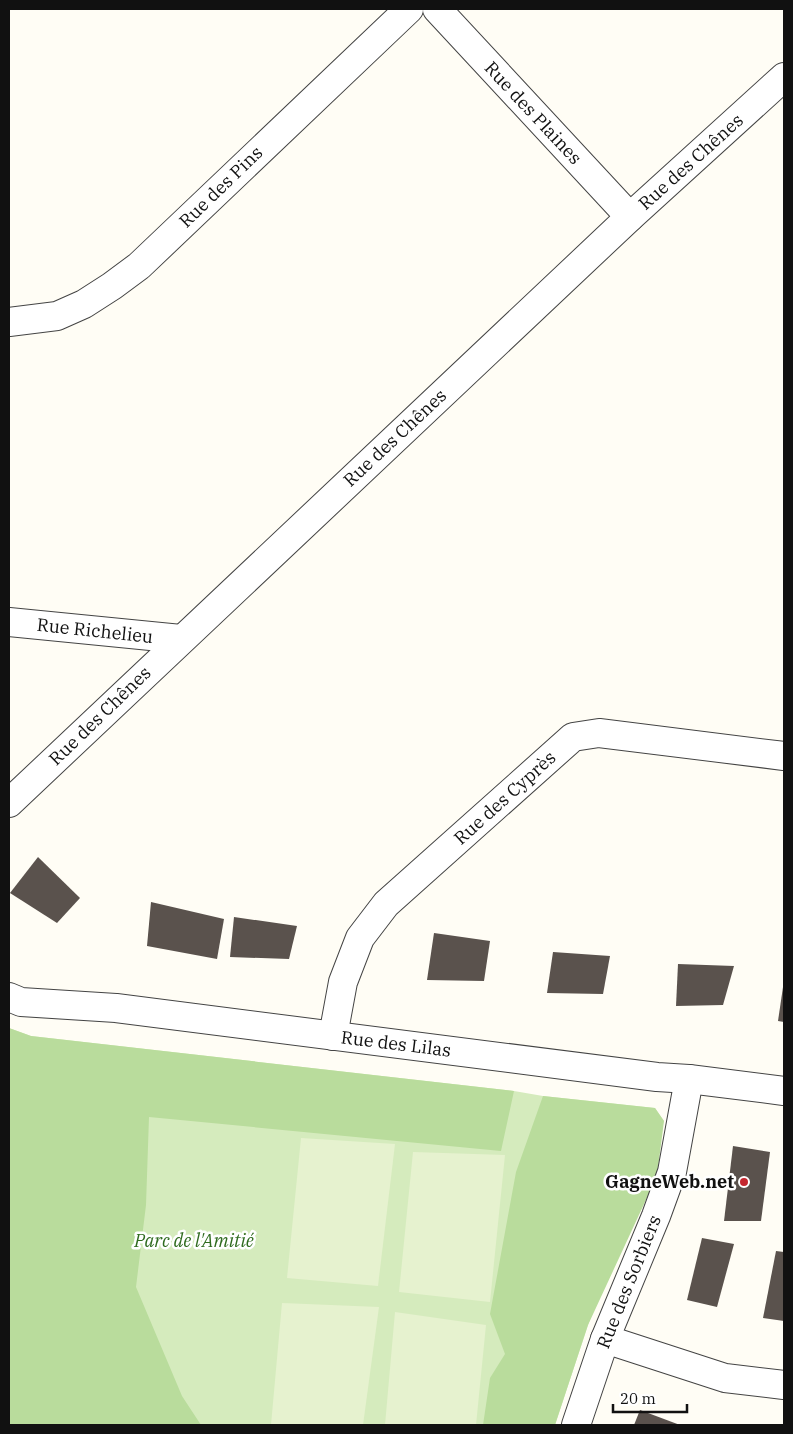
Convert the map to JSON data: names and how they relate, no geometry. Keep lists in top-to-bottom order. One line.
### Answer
{"streets":{"street":["Rue des Plaines","Rue des Chênes","Rue des Pins","Rue Richelieu","Rue des Cyprès","Rue des Lilas","Rue des Sorbiers"]},"crossings":[["Rue des Plaines","Rue des Chênes"],["Rue des Chênes","Rue Richelieu"],["Rue des Cyprès","Rue des Lilas"],["Rue des Lilas","Rue des Sorbiers"]],"parks":["Parc de l'Amitié"],"places":["GagneWeb.net"],"scale_bar":"20 m"}
